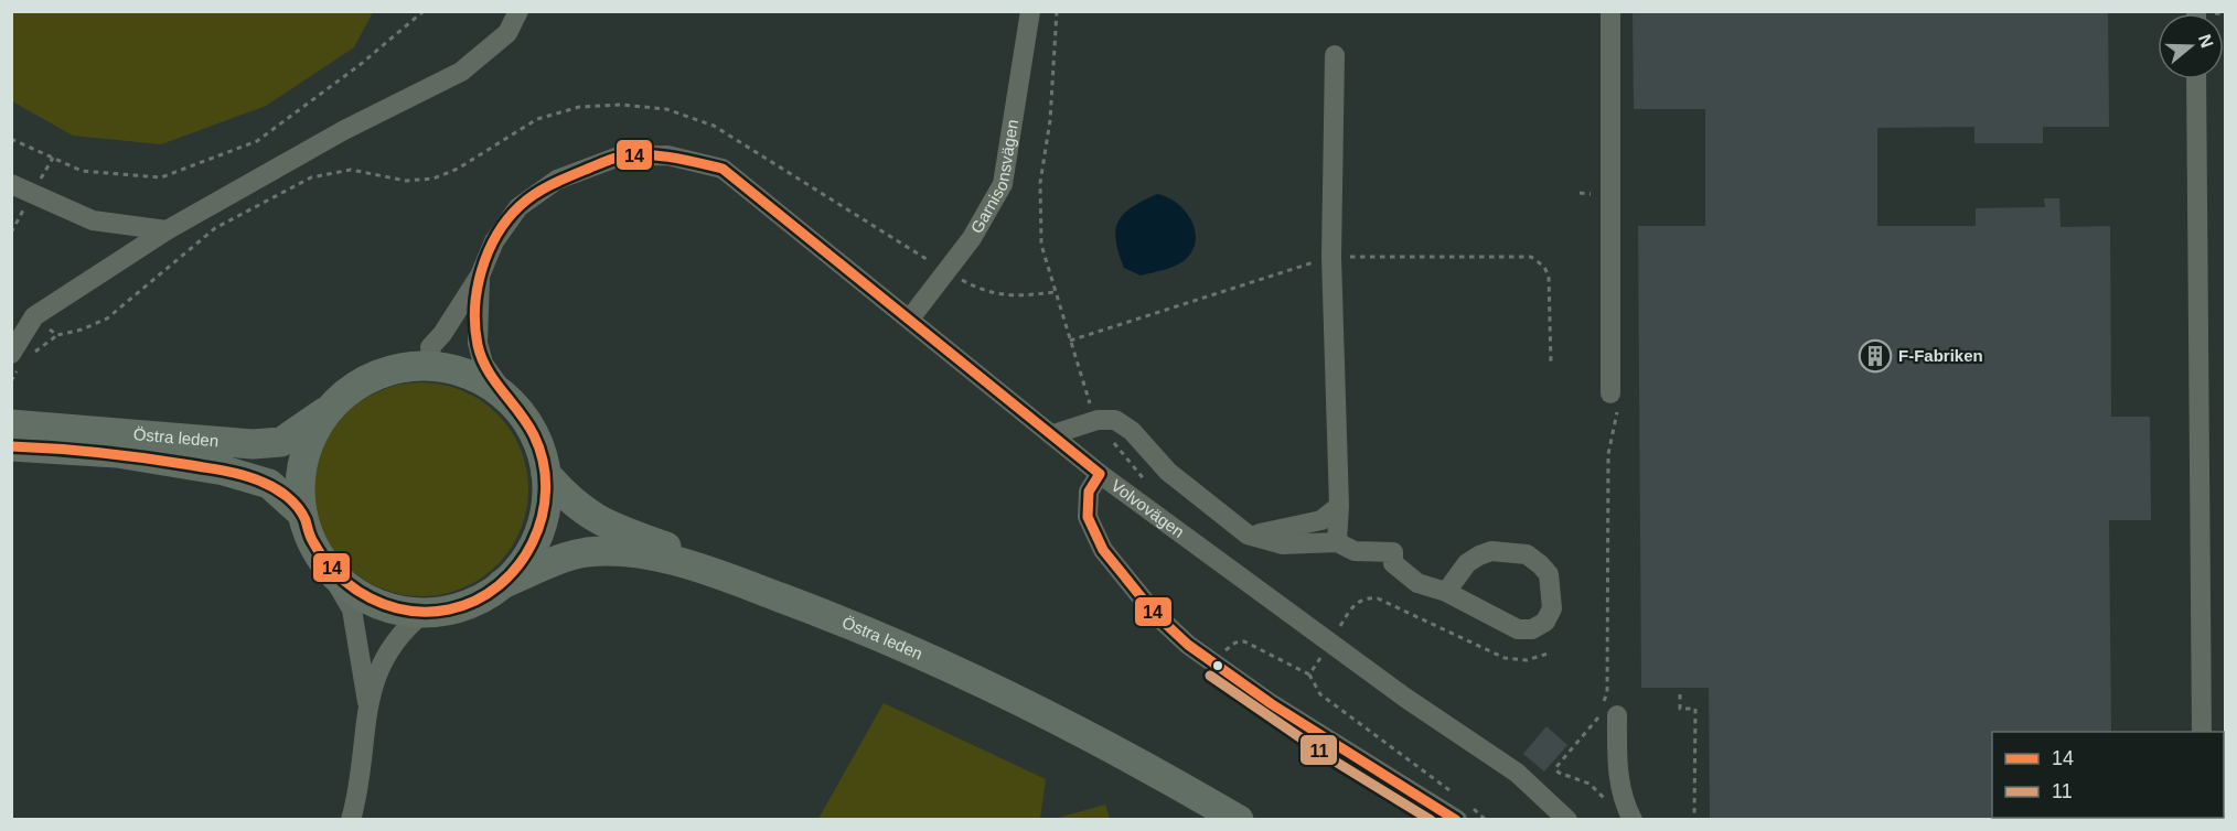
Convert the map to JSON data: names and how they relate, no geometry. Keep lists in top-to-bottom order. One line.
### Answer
{"streets":{"highway":["Östra leden"],"street":["Garnisonsvägen","Volvovägen"]},"crossings":[["Garnisonsvägen","Volvovägen"]],"places":{"building":["F-Fabriken"]},"lines":["transit line 14","transit line 11"],"legend":["14","11"],"north":"right"}
